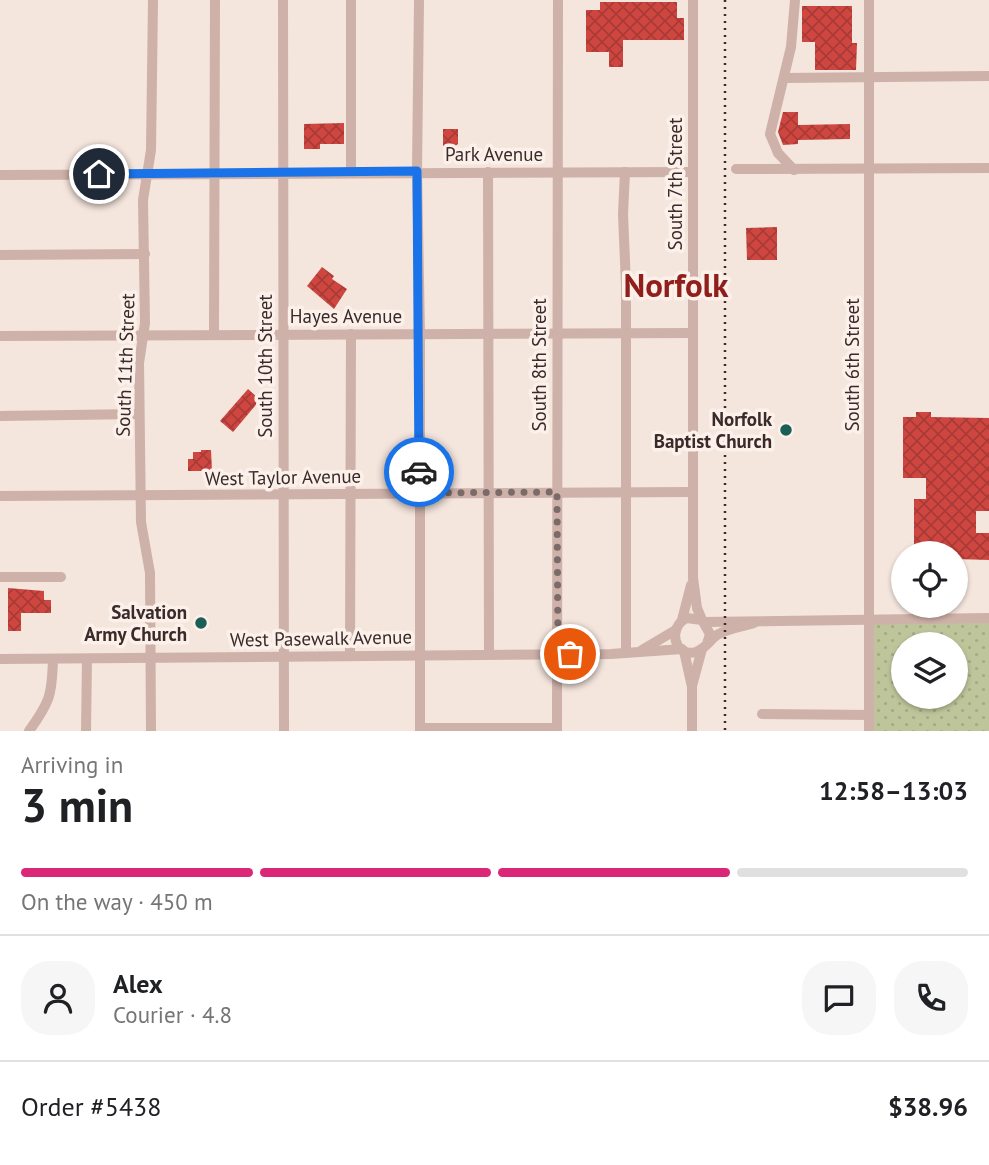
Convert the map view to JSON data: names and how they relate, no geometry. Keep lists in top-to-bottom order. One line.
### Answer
{"streets":{"street":["Park Avenue","South 7th Street","Hayes Avenue","South 11th Street","South 8th Street","South 6th Street","South 10th Street","West Taylor Avenue","West Pasewalk Avenue"]},"crossings":[["Park Avenue","South 7th Street"],["Park Avenue","South 11th Street"],["Park Avenue","South 8th Street"],["Park Avenue","South 10th Street"],["South 7th Street","Hayes Avenue"],["South 7th Street","West Taylor Avenue"],["South 7th Street","West Pasewalk Avenue"],["Hayes Avenue","South 11th Street"],["Hayes Avenue","South 8th Street"],["Hayes Avenue","South 10th Street"],["South 11th Street","West Taylor Avenue"],["South 11th Street","West Pasewalk Avenue"],["South 8th Street","West Taylor Avenue"],["South 8th Street","West Pasewalk Avenue"],["South 10th Street","West Taylor Avenue"],["South 10th Street","West Pasewalk Avenue"]],"districts":["Norfolk"],"places":["Norfolk Baptist Church","Salvation Army Church"],"page":{"heading":["3 min","Arriving in","12:58–13:03"],"panel":["Alex","Courier · 4.8","Order #5438","$38.96"],"bar":"On the way · 450 m"}}
